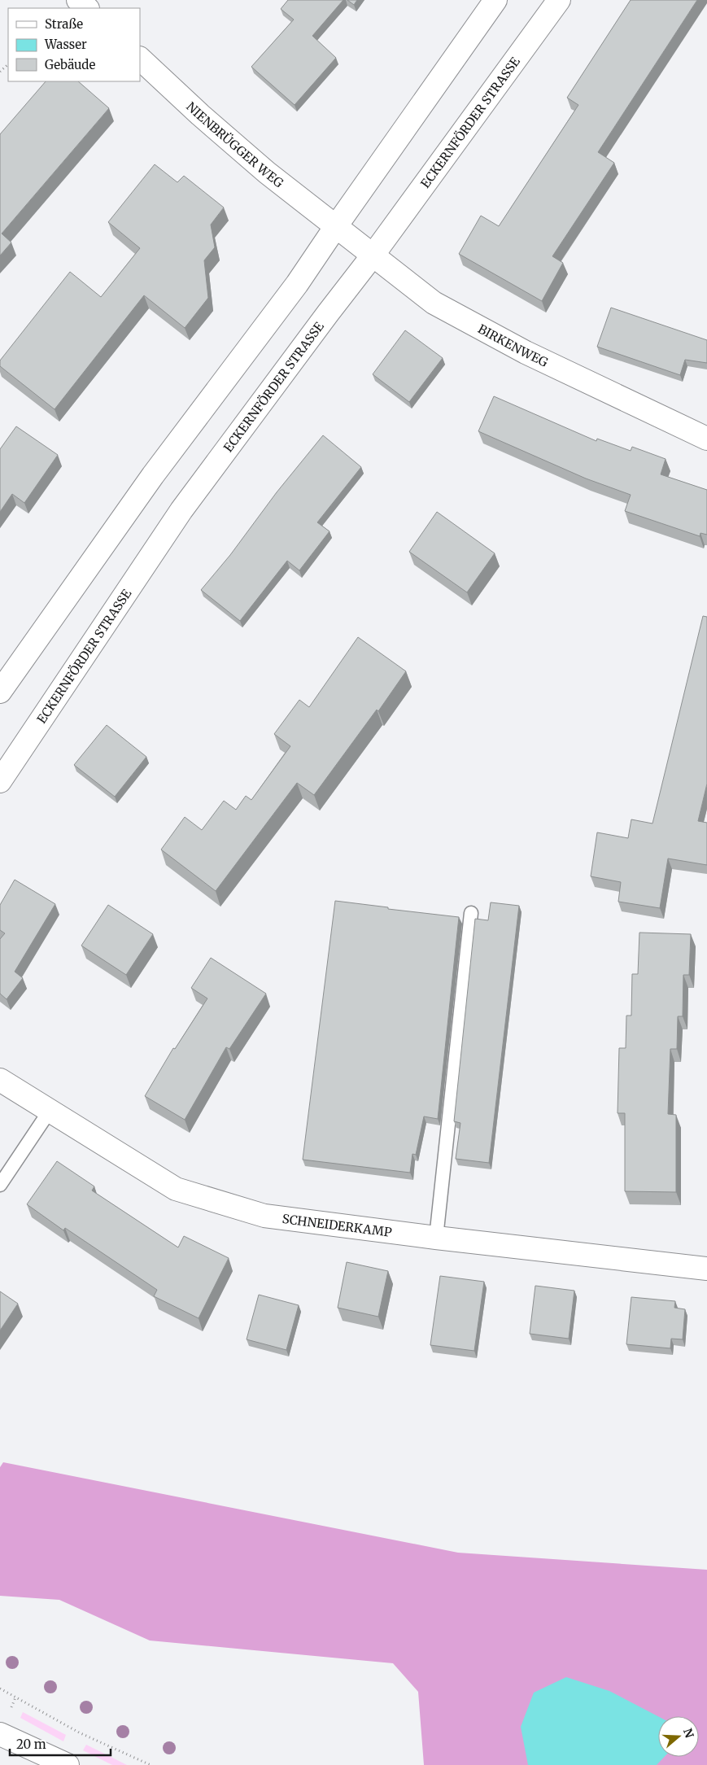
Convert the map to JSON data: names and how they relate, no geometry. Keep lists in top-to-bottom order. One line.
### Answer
{"streets":{"street":["ECKERNFÖRDER STRASSE","NIENBRÜGGER WEG","BIRKENWEG","SCHNEIDERKAMP"]},"crossings":[["ECKERNFÖRDER STRASSE","BIRKENWEG"],["NIENBRÜGGER WEG","BIRKENWEG"]],"legend":["Straße","Wasser","Gebäude"],"scale_bar":"20 m","north":"right"}
